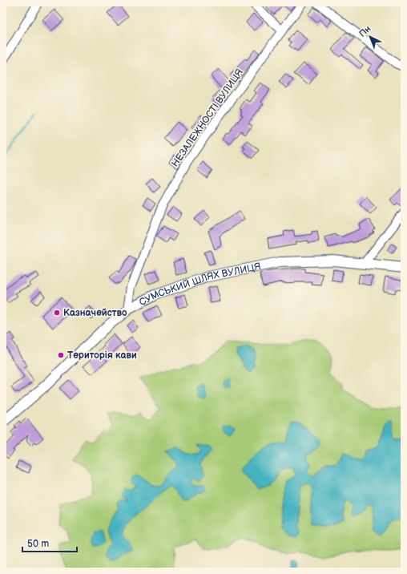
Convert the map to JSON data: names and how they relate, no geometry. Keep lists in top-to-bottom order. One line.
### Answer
{"streets":{"main road":["СУМСЬКИЙ ШЛЯХ ВУЛИЦЯ"],"street":["НЕЗАЛЕЖНОСТІ ВУЛИЦЯ"]},"crossings":[["НЕЗАЛЕЖНОСТІ ВУЛИЦЯ","СУМСЬКИЙ ШЛЯХ ВУЛИЦЯ"]],"places":["Казначейство","Територія кави"],"scale_bar":"50 m","north":"top left"}
